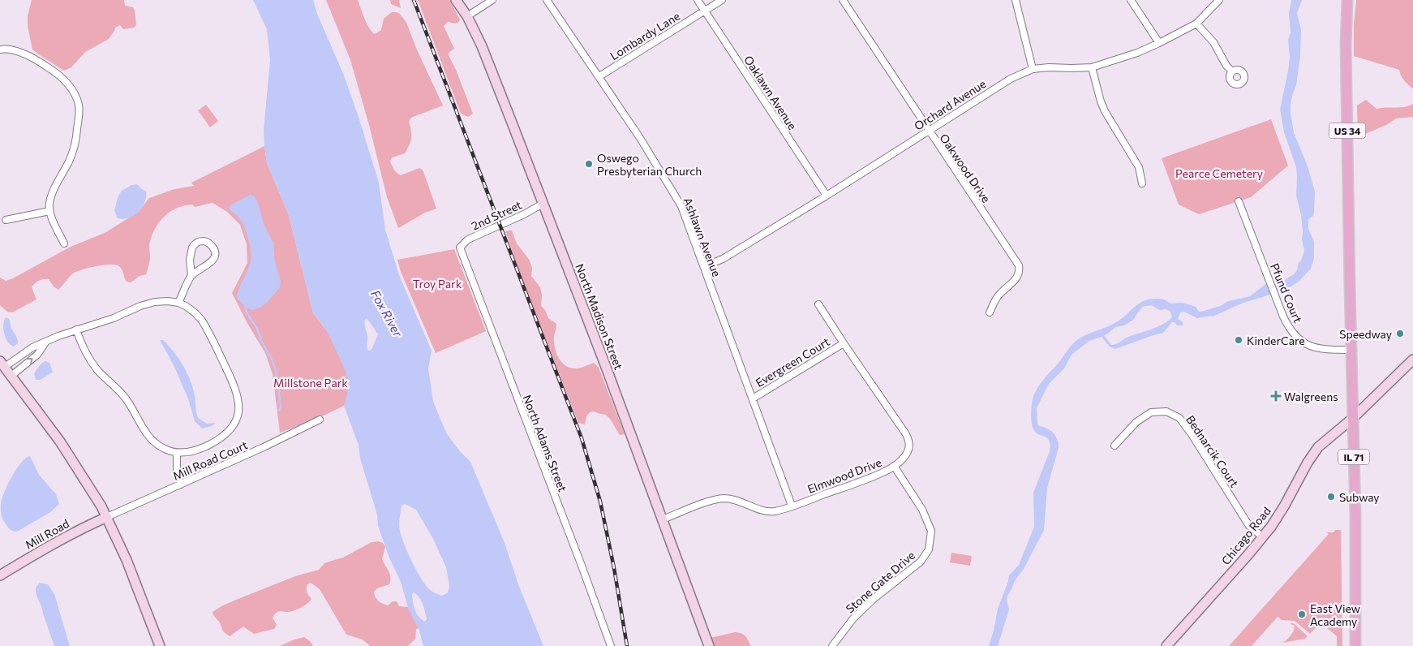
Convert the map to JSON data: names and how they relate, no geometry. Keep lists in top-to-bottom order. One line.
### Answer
{"streets":{"main road":["US 34","IL 71"],"street":["Lombardy Lane","Oaklawn Avenue","Orchard Avenue","Oakwood Drive","2nd Street","Ashlawn Avenue","Pfund Court","North Madison Street","Evergreen Court","North Adams Street","Bednarcik Court","Mill Road Court","Elmwood Drive","Mill Road","Chicago Road","Stone Gate Drive"]},"crossings":[["Lombardy Lane","Oaklawn Avenue"],["Lombardy Lane","Ashlawn Avenue"],["Oaklawn Avenue","Orchard Avenue"],["Orchard Avenue","Oakwood Drive"],["Orchard Avenue","Ashlawn Avenue"],["US 34","Pfund Court"],["US 34","IL 71"],["US 34","Chicago Road"],["2nd Street","North Madison Street"],["2nd Street","North Adams Street"],["Ashlawn Avenue","Evergreen Court"],["Ashlawn Avenue","Elmwood Drive"],["North Madison Street","Elmwood Drive"],["Evergreen Court","Elmwood Drive"],["Bednarcik Court","Chicago Road"],["IL 71","Chicago Road"],["Mill Road Court","Mill Road"],["Elmwood Drive","Stone Gate Drive"]],"water":["Fox River"],"parks":["Pearce Cemetery","Troy Park","Millstone Park"],"places":{"other":["Oswego Presbyterian Church","Speedway","KinderCare","Subway","East View Academy"],"health":["Walgreens"]}}
